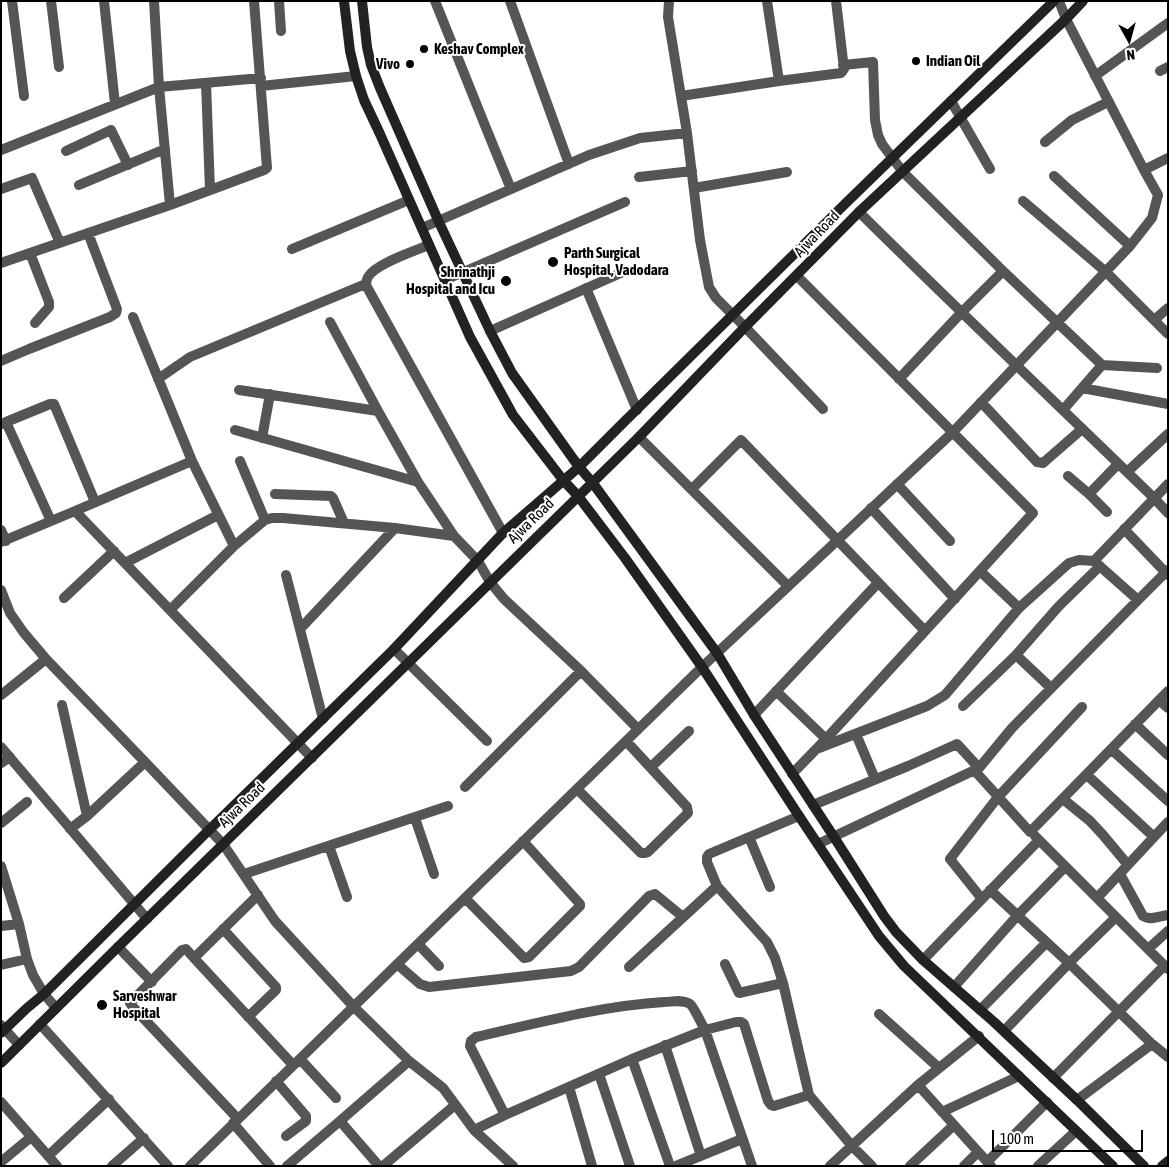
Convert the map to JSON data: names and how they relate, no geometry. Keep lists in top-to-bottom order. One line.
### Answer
{"streets":{"main road":["Ajwa Road"]},"places":["Keshav Complex","Indian Oil","Vivo","Parth Surgical Hospital, Vadodara","Shrinathji Hospital and Icu","Sarveshwar Hospital"],"scale_bar":"100 m","north":"bottom"}
